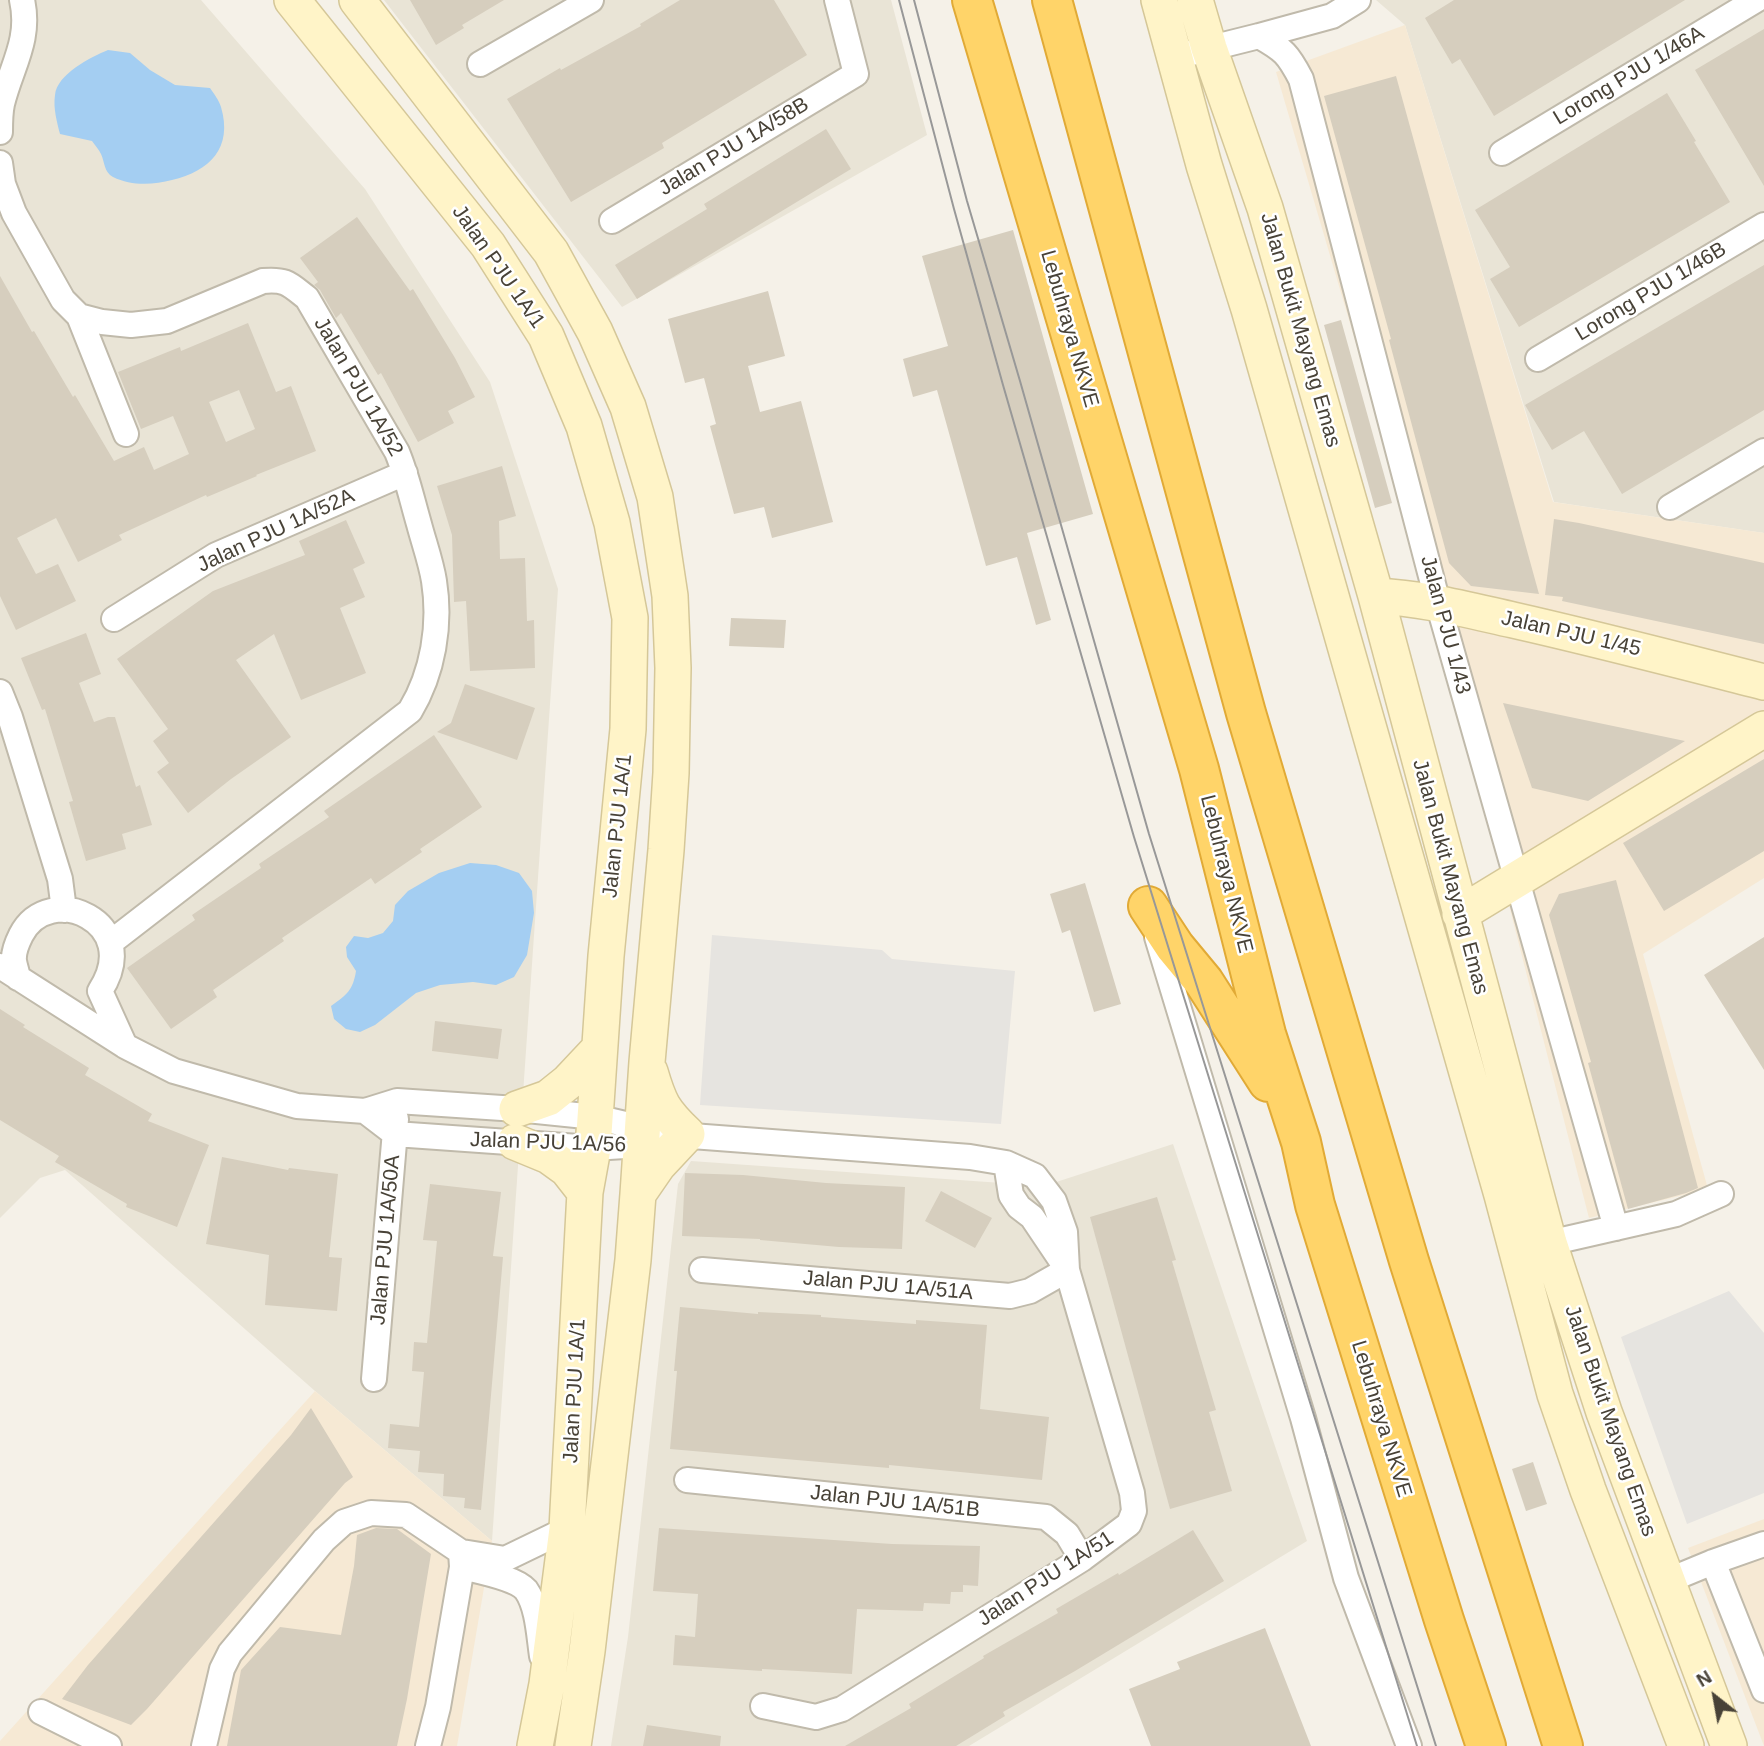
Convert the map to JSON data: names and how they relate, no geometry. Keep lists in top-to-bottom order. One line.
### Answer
{"streets":{"highway":["Lebuhraya NKVE"],"main road":["Jalan PJU 1A/1","Jalan Bukit Mayang Emas","Jalan PJU 1/45"],"street":["Lorong PJU 1/46A","Jalan PJU 1A/58B","Lorong PJU 1/46B","Jalan PJU 1A/52","Jalan PJU 1A/52A","Jalan PJU 1/43","Jalan PJU 1A/56","Jalan PJU 1A/50A","Jalan PJU 1A/51A","Jalan PJU 1A/51B","Jalan PJU 1A/51"]},"crossings":[["Jalan PJU 1A/1","Jalan PJU 1A/56"],["Jalan Bukit Mayang Emas","Jalan PJU 1/45"],["Jalan PJU 1A/52","Jalan PJU 1A/52A"],["Jalan PJU 1/43","Jalan PJU 1/45"],["Jalan PJU 1A/56","Jalan PJU 1A/50A"],["Jalan PJU 1A/56","Jalan PJU 1A/51"],["Jalan PJU 1A/51A","Jalan PJU 1A/51"],["Jalan PJU 1A/51B","Jalan PJU 1A/51"]],"north":"top left"}
